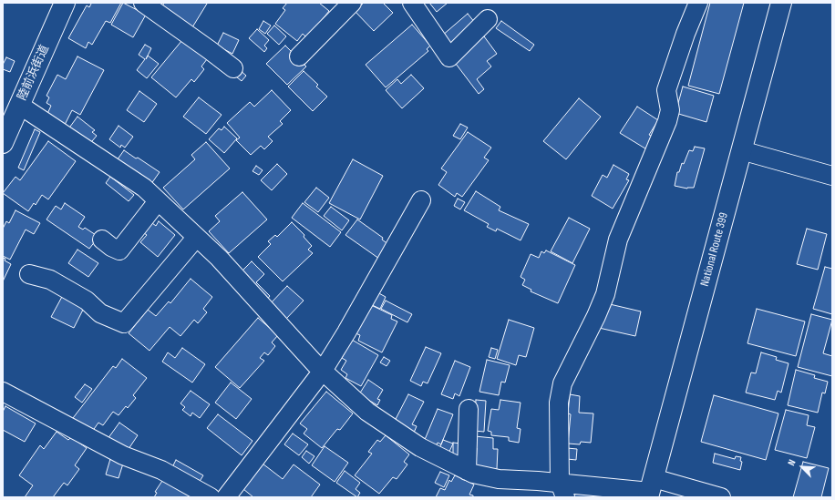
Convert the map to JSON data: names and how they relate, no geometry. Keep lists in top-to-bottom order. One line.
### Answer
{"streets":{"main road":["陸前浜街道","National Route 399"]},"north":"top left"}
